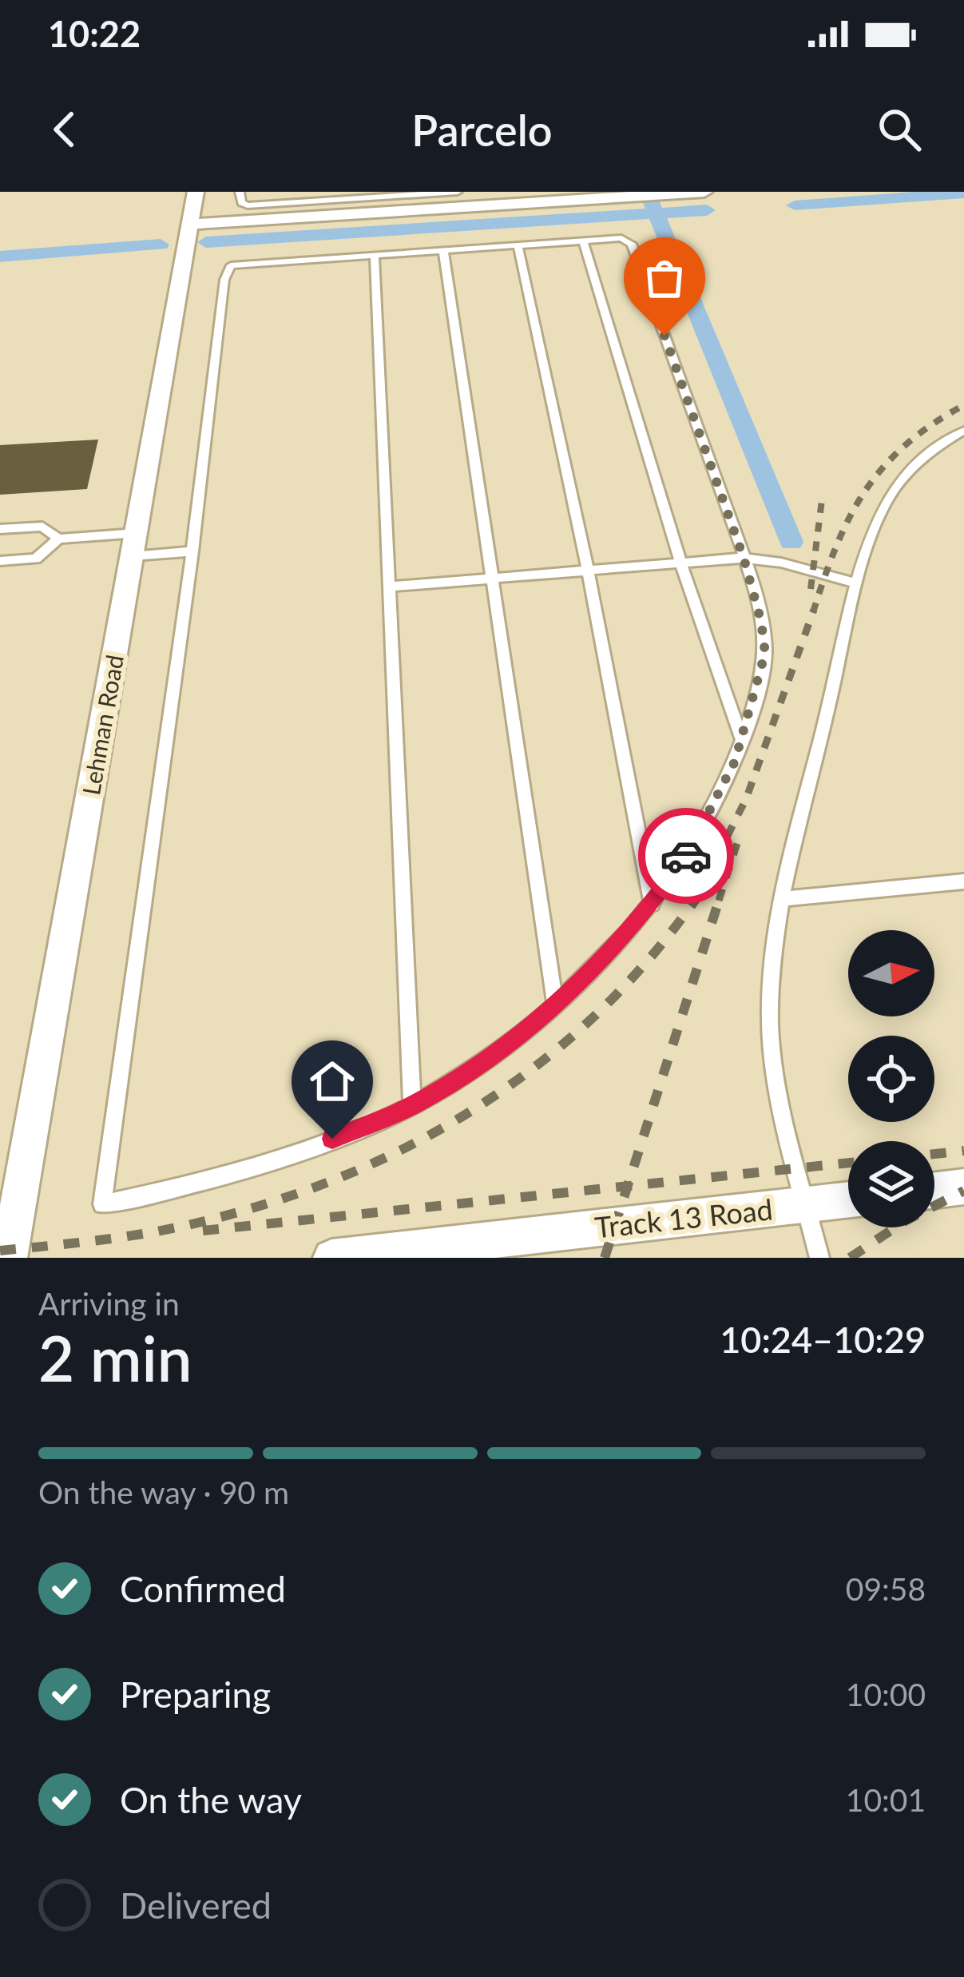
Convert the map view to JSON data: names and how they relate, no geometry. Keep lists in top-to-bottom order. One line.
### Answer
{"streets":{"street":["Lehman Road","Track 13 Road"]},"north":"right","page":{"status":"10:22","header":"Parcelo","heading":["2 min","Arriving in","10:24–10:29"],"bar":"On the way · 90 m","list":[["Confirmed","09:58"],["Preparing","10:00"],["On the way","10:01"],"Delivered"]}}
